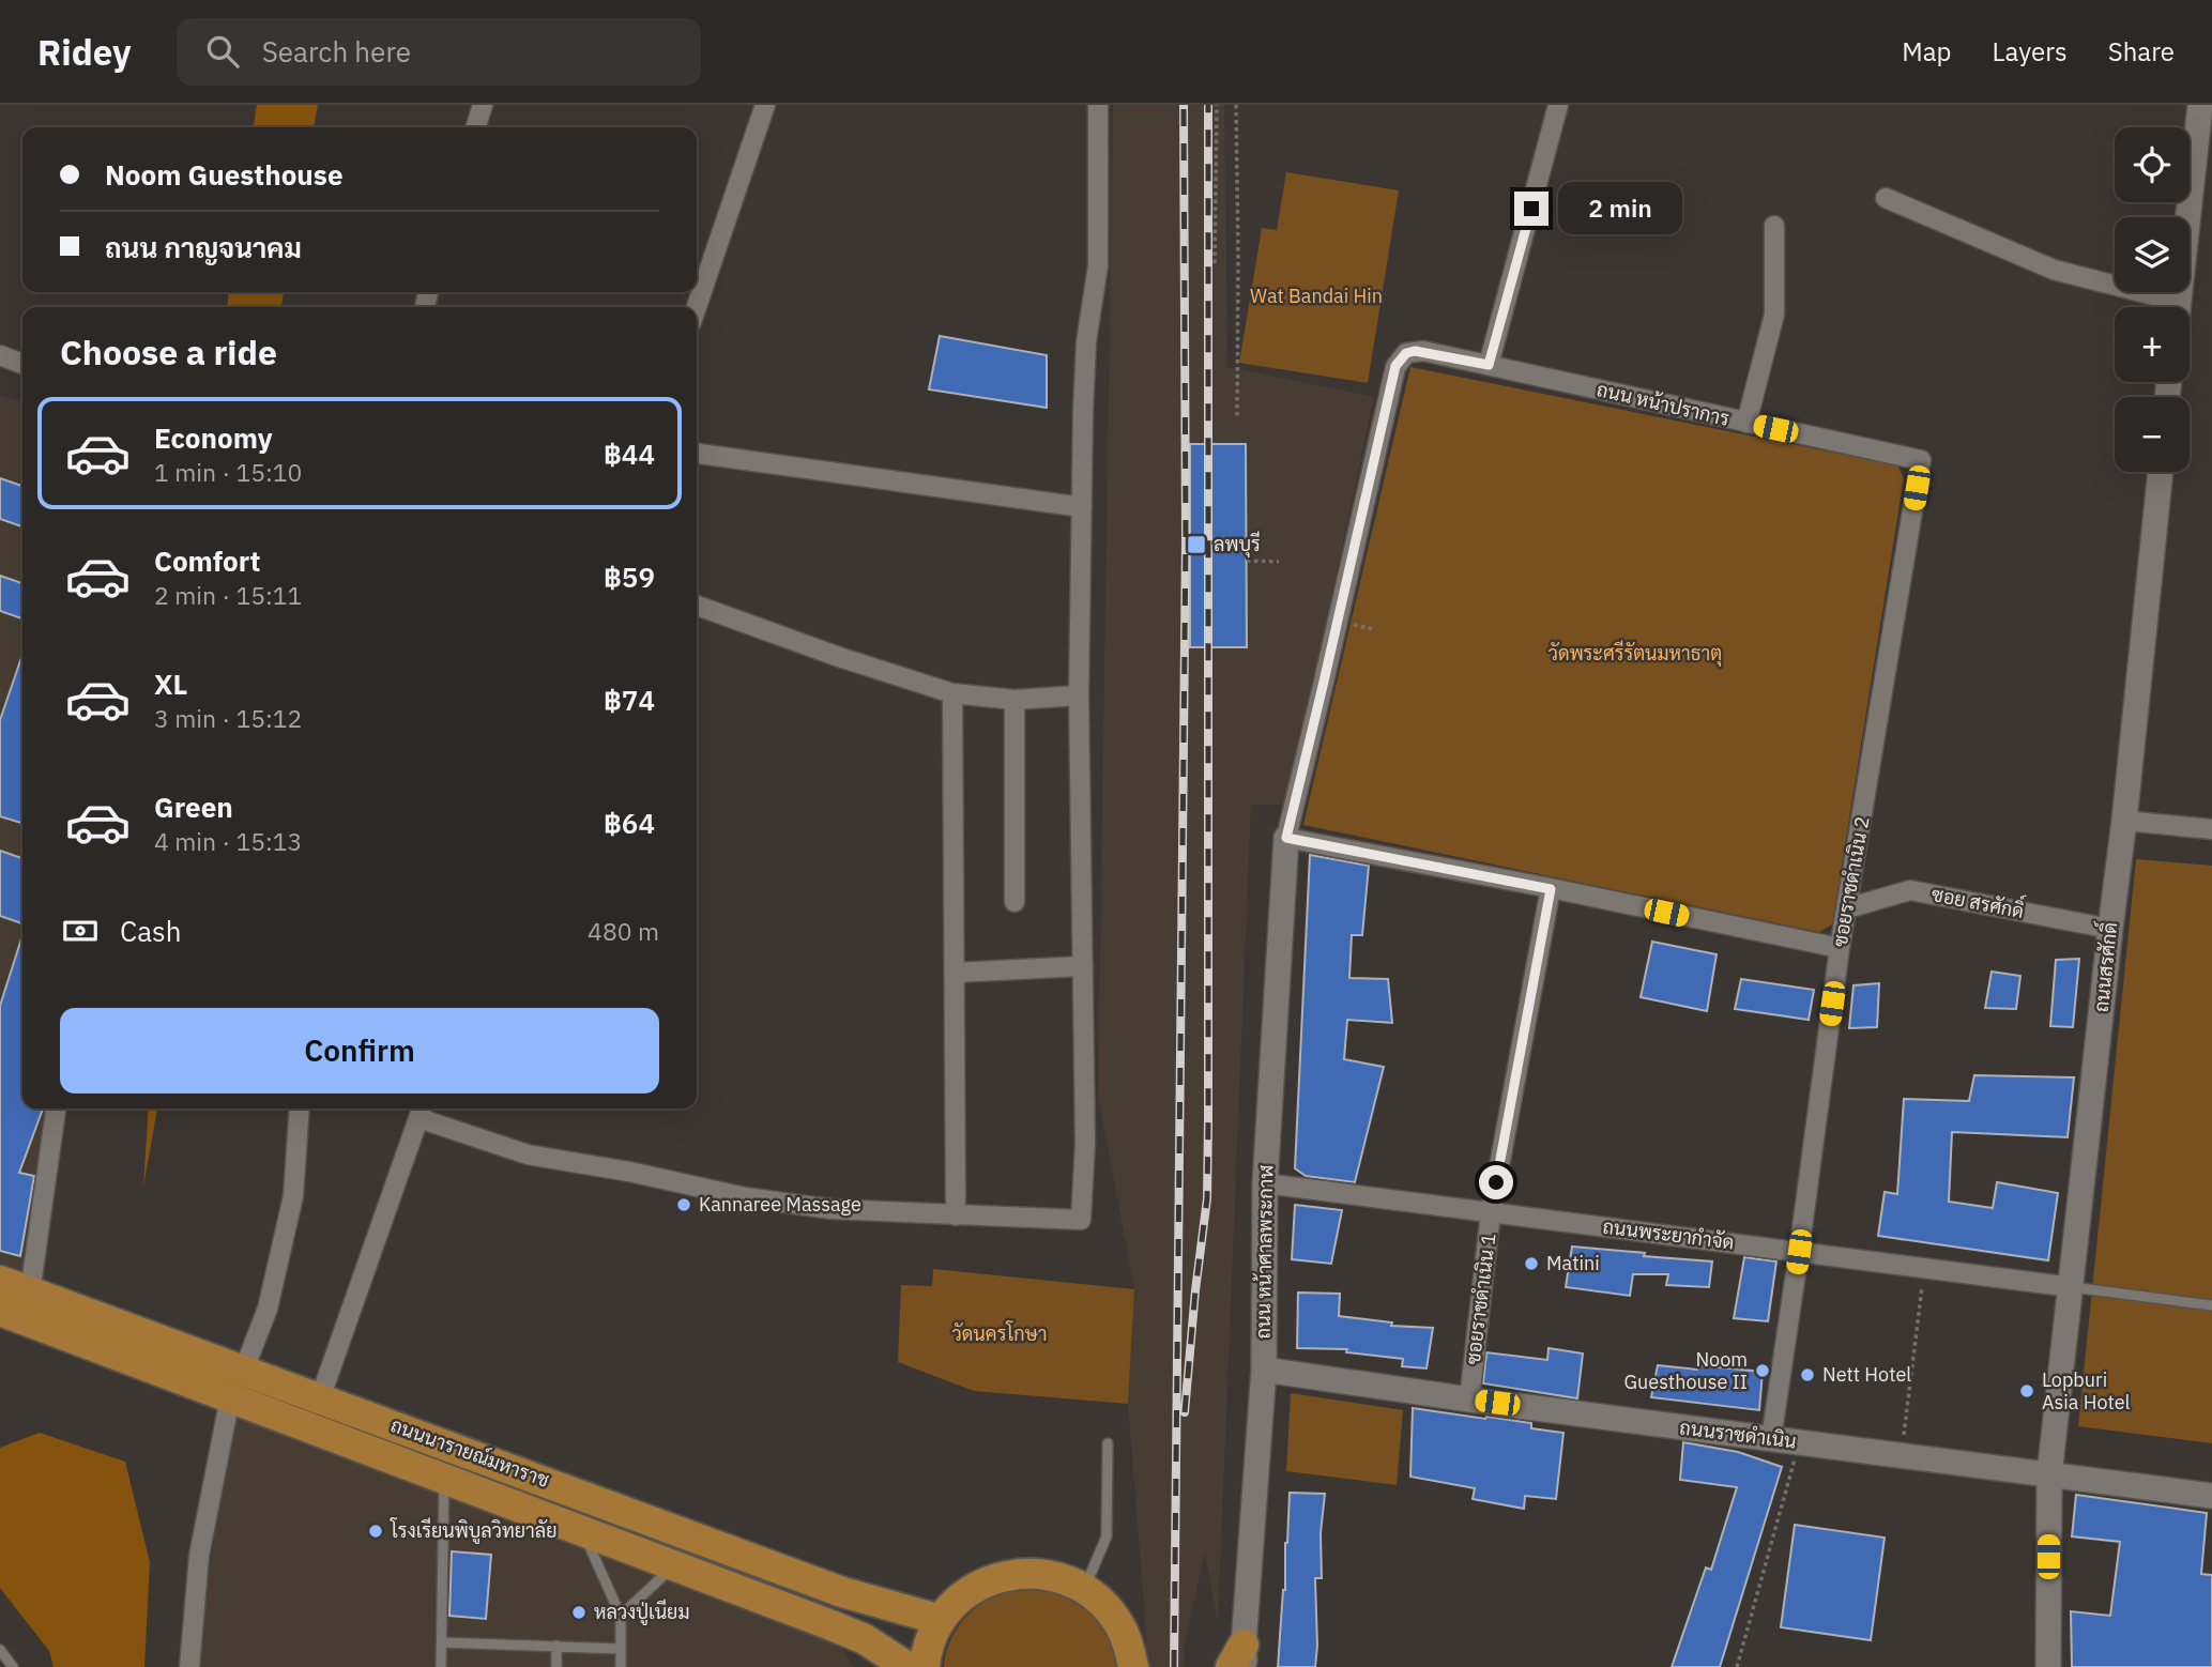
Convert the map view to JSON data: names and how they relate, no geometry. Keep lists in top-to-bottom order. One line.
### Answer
{"streets":{"main road":["ถนนนารายณ์มหาราช"],"street":["ถนน หน้าปราการ","ซอยราชดำเนิน 2","ซอย สรศักดิ์","ถนนสรศักดิ์","ถนนพระยากำจัด","ถนน หน้าศาลพระกาฬ","ซอยราชดำเนิน 1","ถนนราชดำเนิน"]},"crossings":[["ถนน หน้าปราการ","ซอยราชดำเนิน 2"],["ถนน หน้าปราการ","ถนน หน้าศาลพระกาฬ"],["ซอยราชดำเนิน 2","ซอย สรศักดิ์"],["ซอยราชดำเนิน 2","ถนนพระยากำจัด"],["ซอยราชดำเนิน 2","ถนนราชดำเนิน"],["ซอย สรศักดิ์","ถนนสรศักดิ์"],["ถนนสรศักดิ์","ถนนพระยากำจัด"],["ถนนสรศักดิ์","ถนนราชดำเนิน"],["ถนนพระยากำจัด","ถนน หน้าศาลพระกาฬ"],["ถนนพระยากำจัด","ซอยราชดำเนิน 1"],["ถนน หน้าศาลพระกาฬ","ถนนราชดำเนิน"],["ซอยราชดำเนิน 1","ถนนราชดำเนิน"]],"parks":["Wat Bandai Hin","วัดพระศรีรัตนมหาธาตุ","วัดนครโกษา"],"places":{"transit":["ลพบุรี"],"other":["Kannaree Massage","Matini","Noom Guesthouse II","Nett Hotel","Lopburi Asia Hotel","โรงเรียนพิบูลวิทยาลัย","หลวงปู่เนียม"]},"page":{"header":"Ridey","search":"Search here","nav":["Map","Layers","Share"],"map_buttons":["+","−"],"banner":["Noom Guesthouse","ถนน กาญจนาคม"],"bubble":"2 min","heading":"Choose a ride","list":[{"name":"Economy","note":"1 min · 15:10","value":"฿44"},{"name":"Comfort","note":"2 min · 15:11","value":"฿59"},{"name":"XL","note":"3 min · 15:12","value":"฿74"},{"name":"Green","note":"4 min · 15:13","value":"฿64"}],"pay":["Cash","480 m"],"buttons":"Confirm"}}
